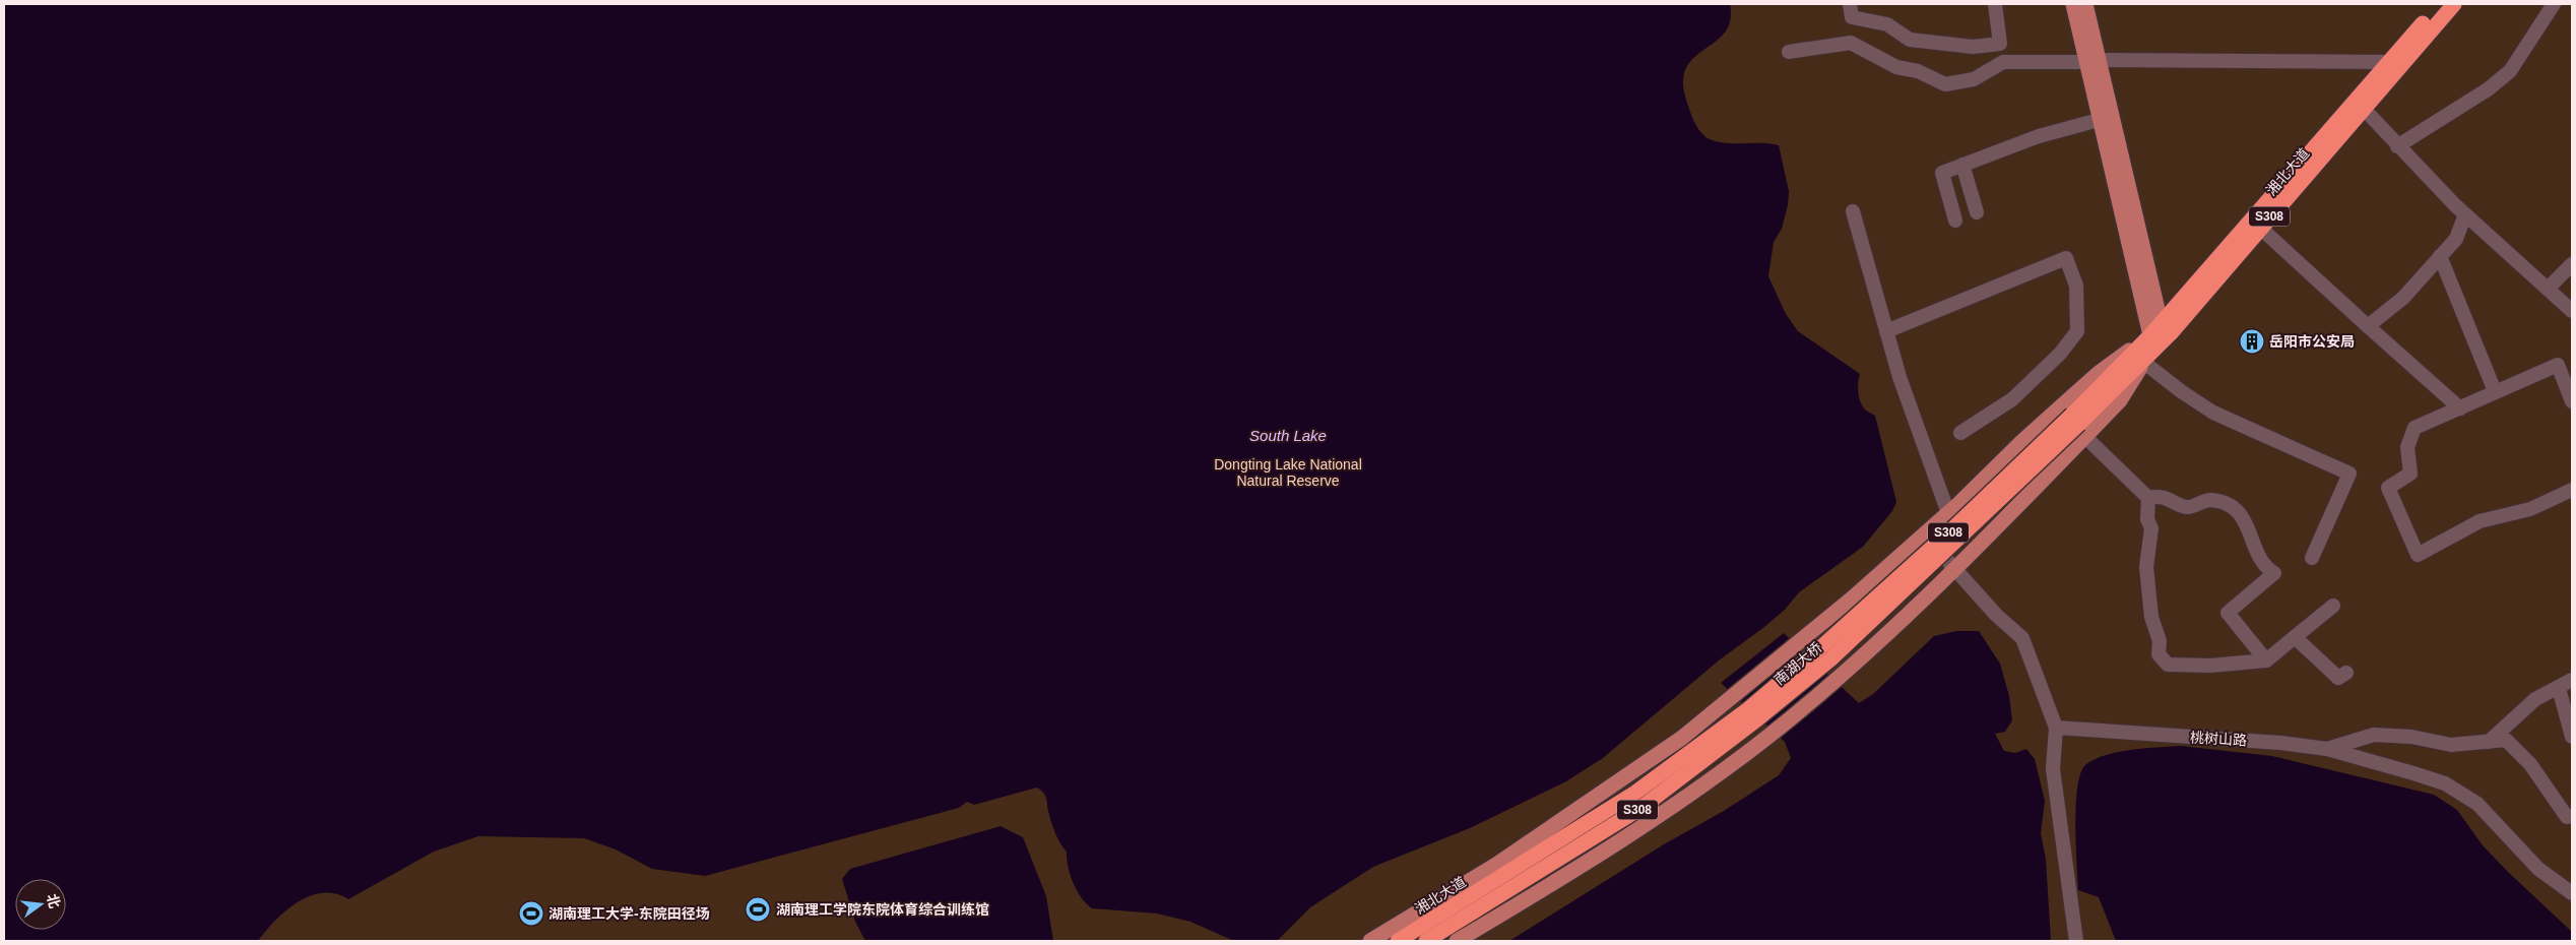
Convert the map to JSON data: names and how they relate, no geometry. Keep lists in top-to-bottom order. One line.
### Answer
{"streets":{"highway":["湘北大道","S308","南湖大桥"],"street":["桃树山路"]},"crossings":[["湘北大道","南湖大桥"]],"water":["South Lake"],"parks":["Dongting Lake National Natural Reserve"],"places":{"building":["岳阳市公安局"],"sports":["湖南理工学院东院体育综合训练馆","湖南理工大学-东院田径场"]},"north":"right"}
